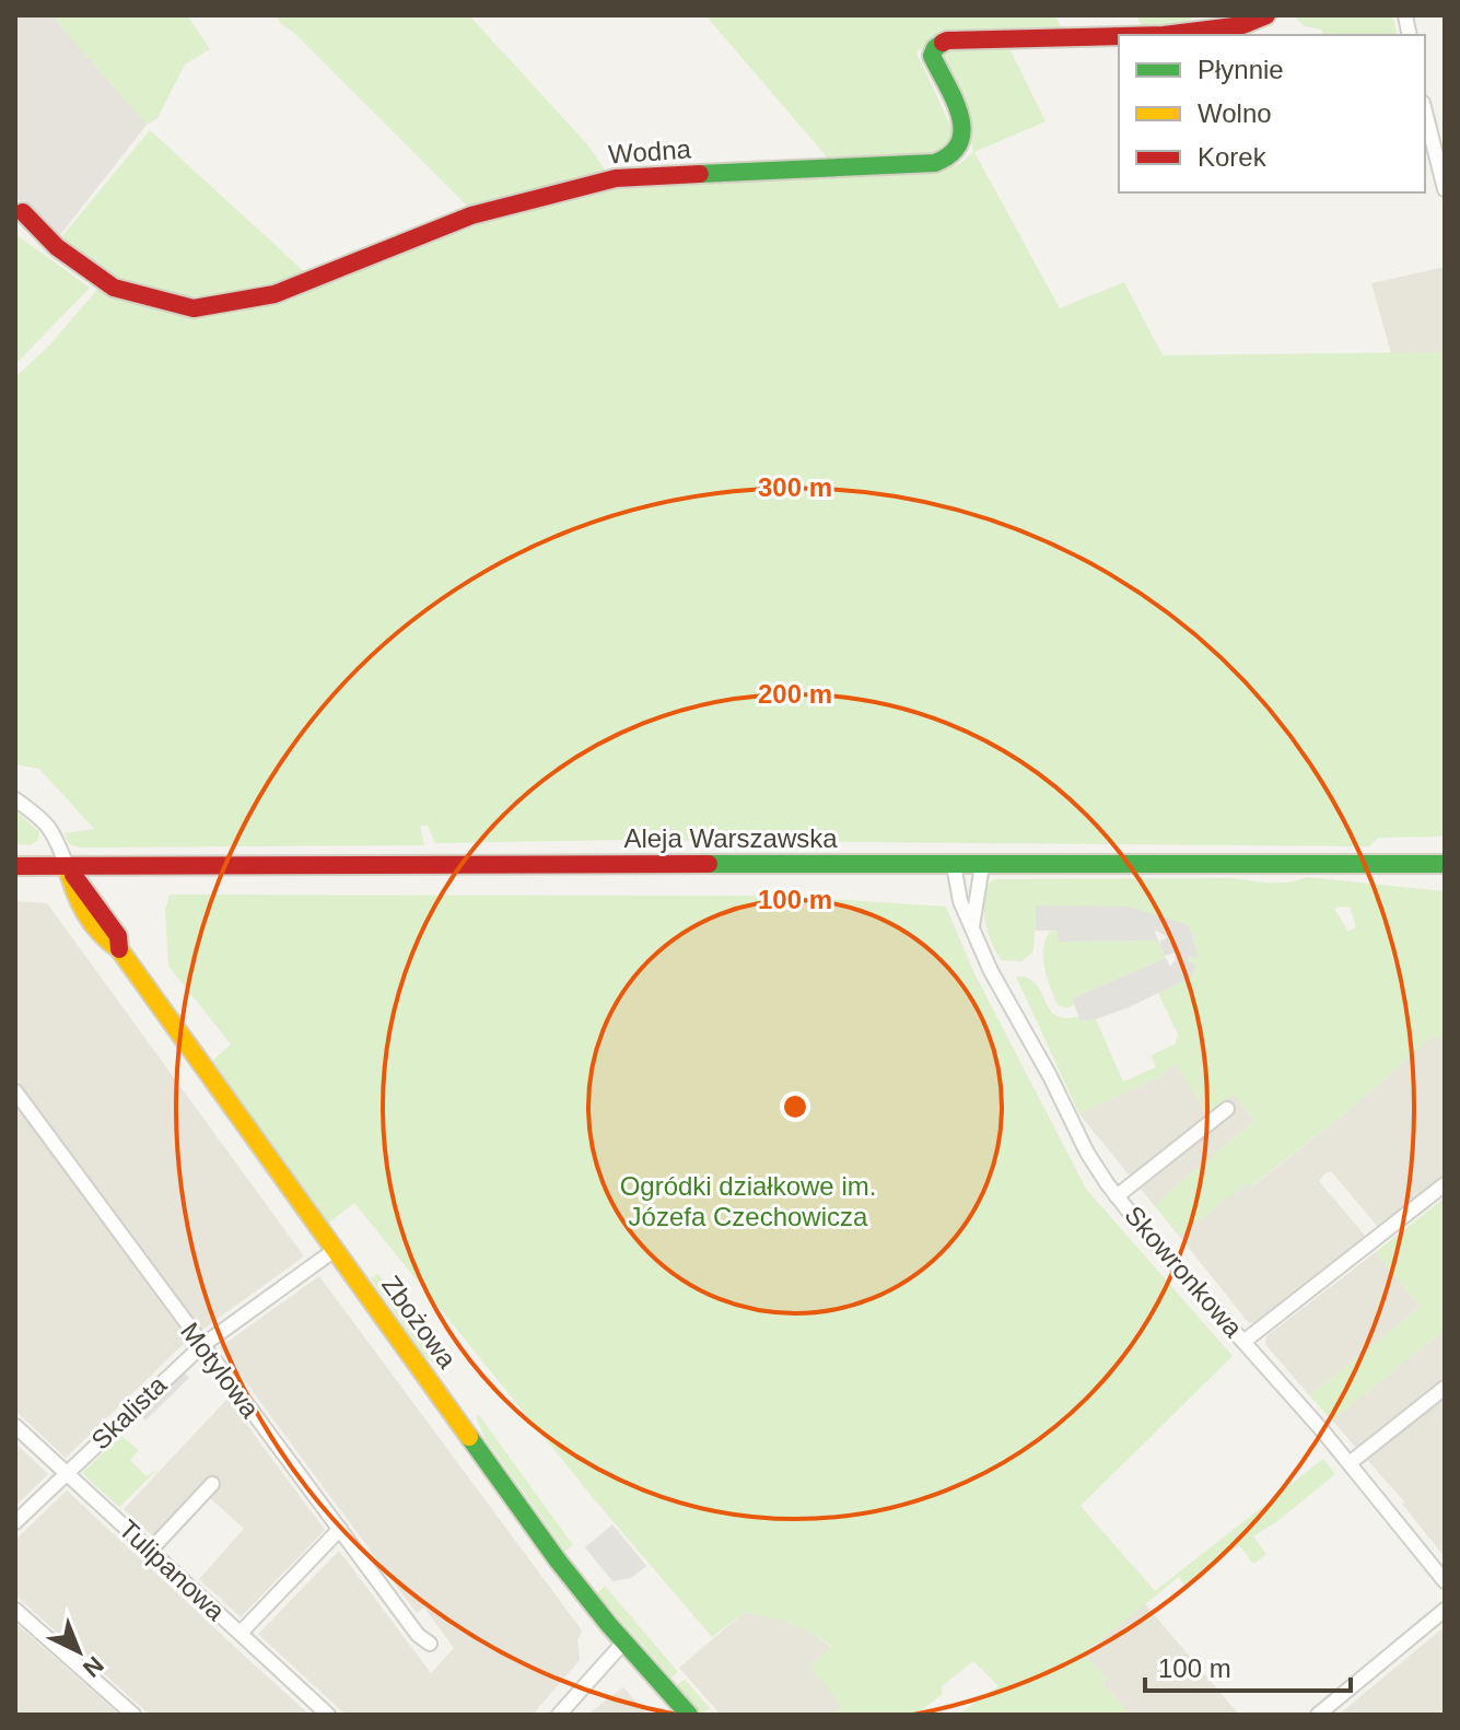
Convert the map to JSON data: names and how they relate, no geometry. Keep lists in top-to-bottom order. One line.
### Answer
{"streets":{"street":["Wodna","Aleja Warszawska","Skowronkowa","Zbożowa","Motylowa","Skalista","Tulipanowa"]},"crossings":[["Aleja Warszawska","Skowronkowa"],["Aleja Warszawska","Zbożowa"],["Zbożowa","Skalista"],["Motylowa","Skalista"],["Skalista","Tulipanowa"]],"parks":["Ogródki działkowe im. Józefa Czechowicza"],"legend":["Płynnie","Wolno","Korek"],"scale_bar":"100 m","north":"bottom right","rings":["300 m","200 m","100 m"]}
